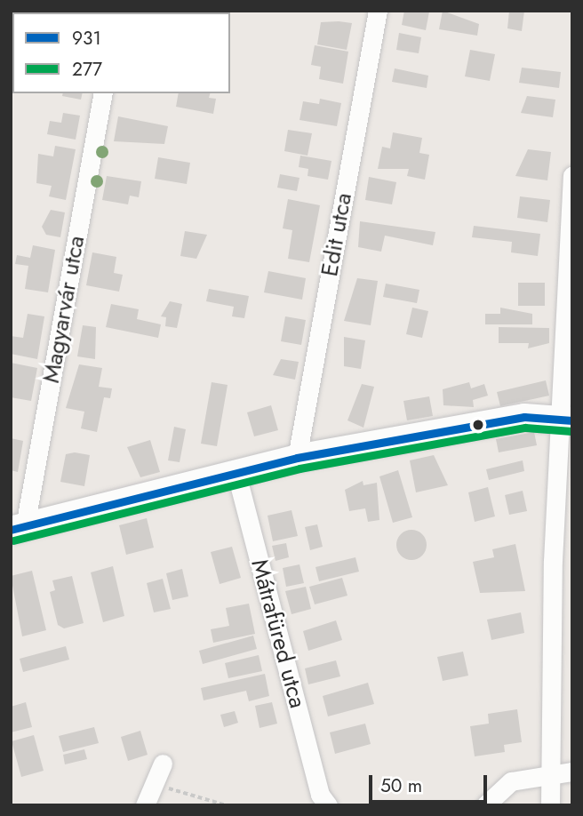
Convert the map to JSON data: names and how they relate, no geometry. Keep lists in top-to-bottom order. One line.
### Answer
{"streets":{"street":["Edit utca","Magyarvár utca","Mátrafüred utca"]},"lines":["transit line 931","transit line 277"],"legend":["931","277"],"scale_bar":"50 m"}
